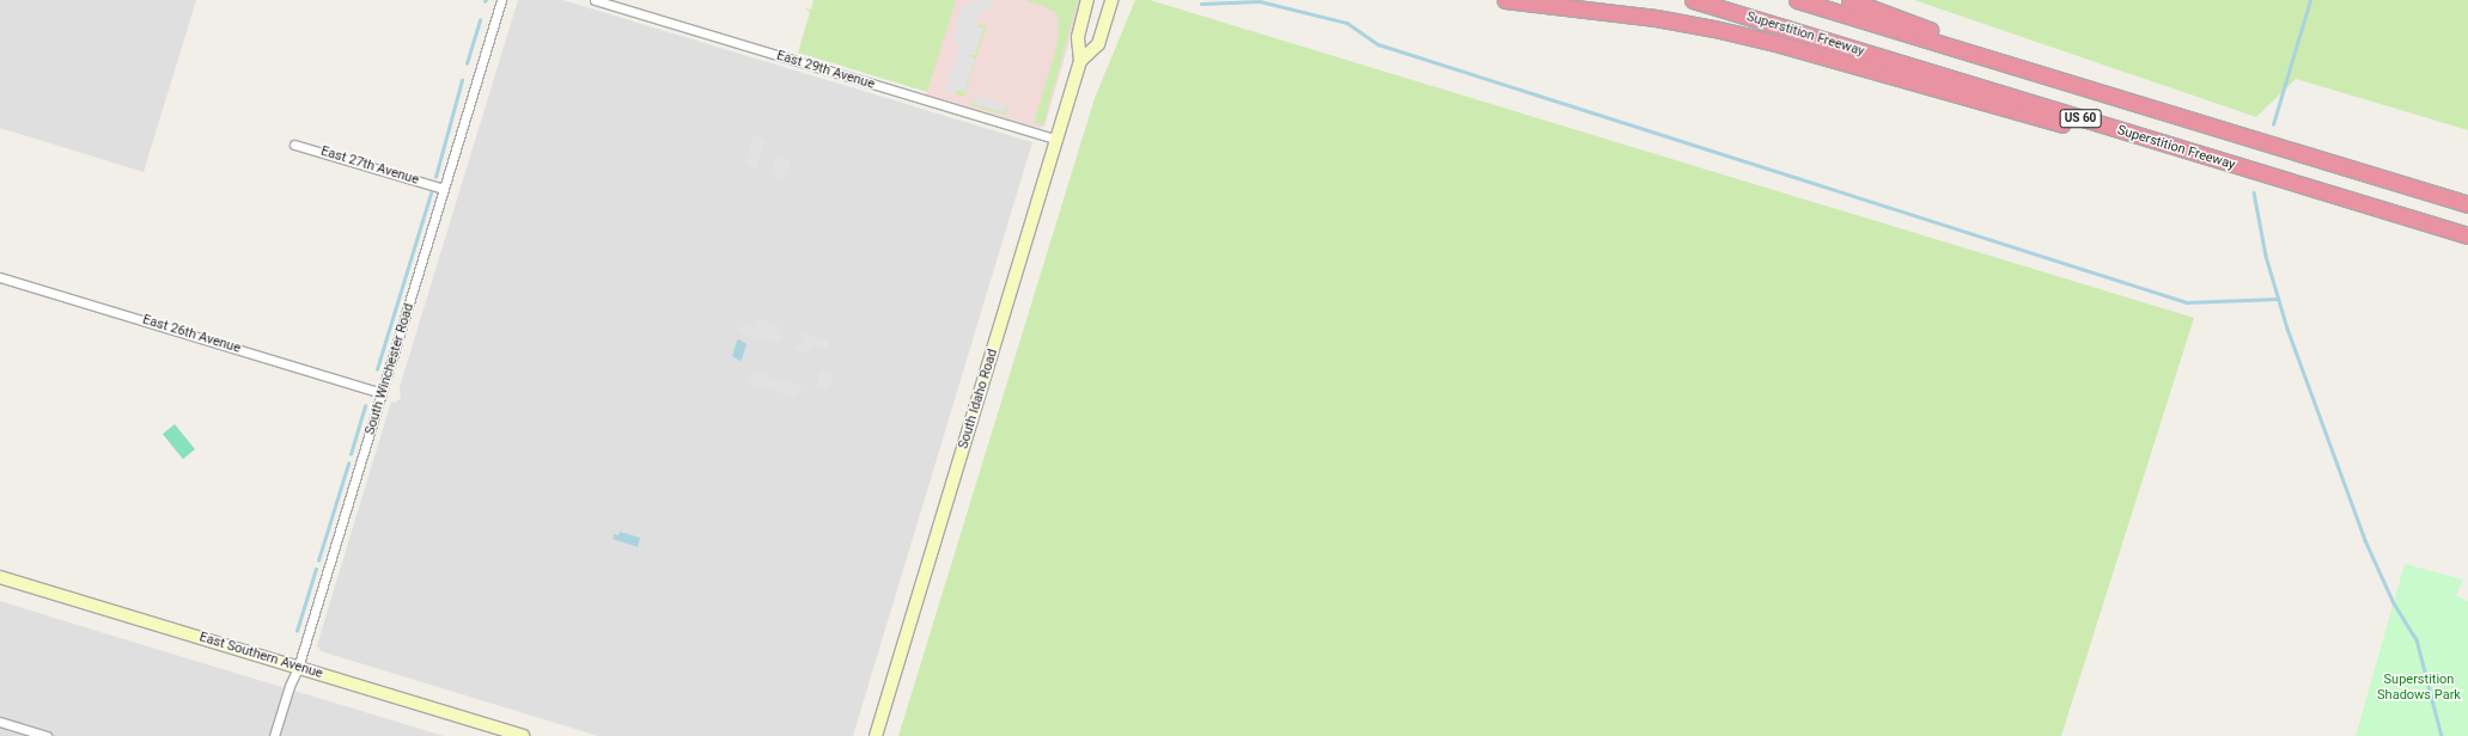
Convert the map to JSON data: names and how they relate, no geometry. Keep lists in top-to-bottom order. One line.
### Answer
{"streets":{"highway":["Superstition Freeway","US 60"],"main road":["South Idaho Road","East Southern Avenue"],"street":["East 29th Avenue","East 27th Avenue","East 26th Avenue","South Winchester Road"]},"crossings":[["East 29th Avenue","South Idaho Road"],["East 27th Avenue","South Winchester Road"],["East 26th Avenue","South Winchester Road"],["South Winchester Road","East Southern Avenue"]],"parks":["Superstition Shadows Park"]}
